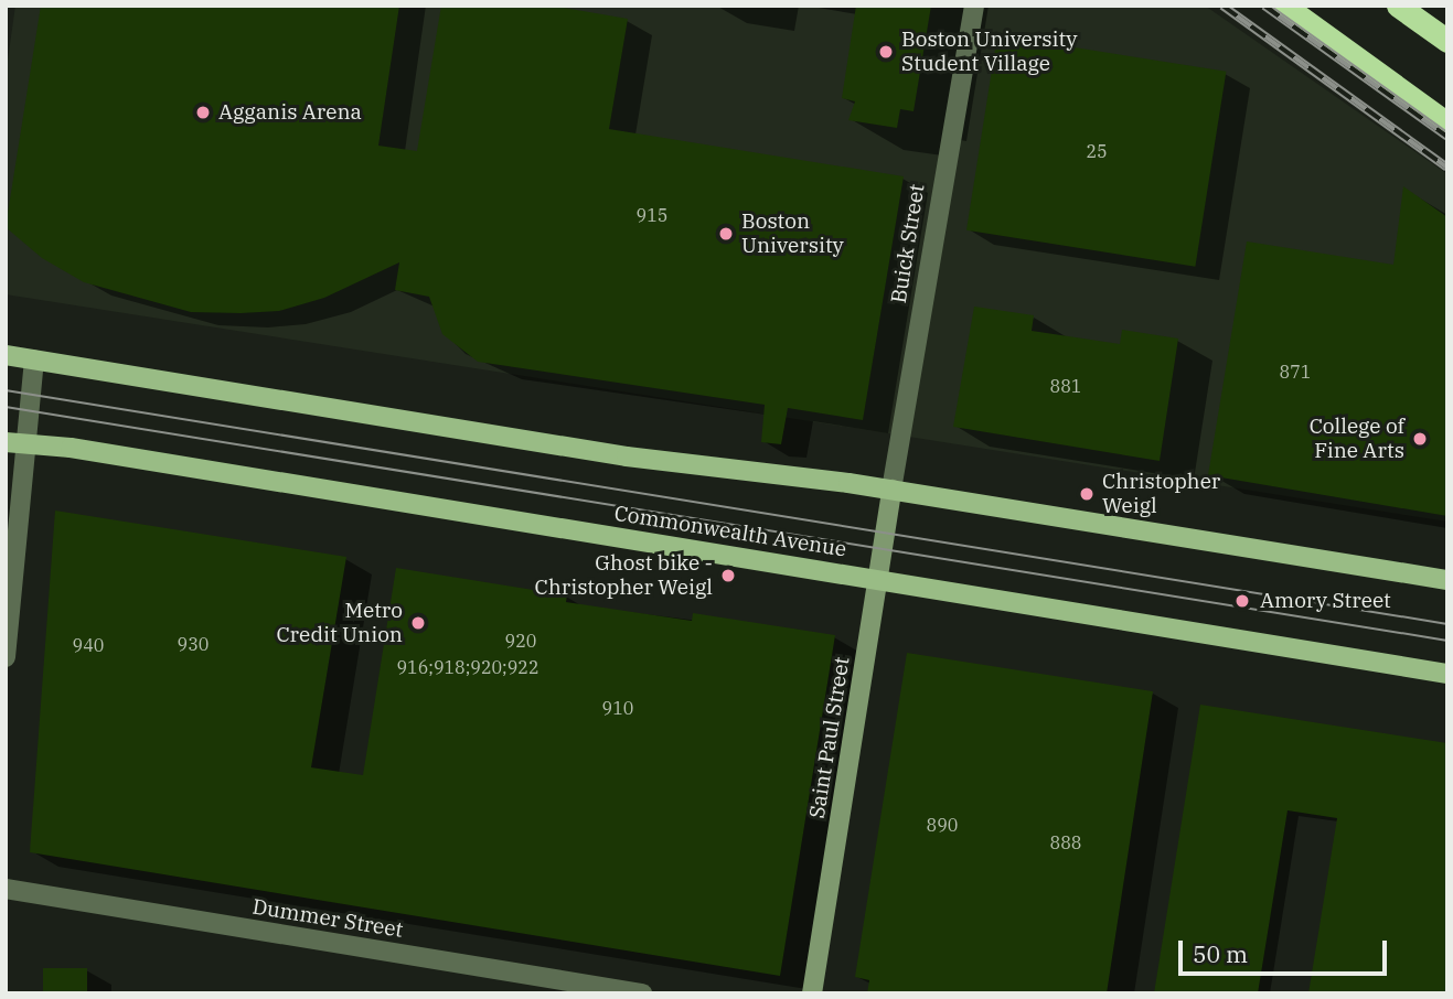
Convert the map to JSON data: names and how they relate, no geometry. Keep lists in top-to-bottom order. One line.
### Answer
{"streets":{"main road":["Commonwealth Avenue","Saint Paul Street"],"street":["Buick Street","Dummer Street"]},"crossings":[["Buick Street","Saint Paul Street"],["Commonwealth Avenue","Saint Paul Street"]],"places":["Boston University Student Village","Agganis Arena","Boston University","College of Fine Arts","Christopher Weigl","Ghost bike - Christopher Weigl","Amory Street","Metro Credit Union"],"house_numbers":["25","915","871","881","920","930","940","916;918;920;922","910","890","888"],"scale_bar":"50 m"}
